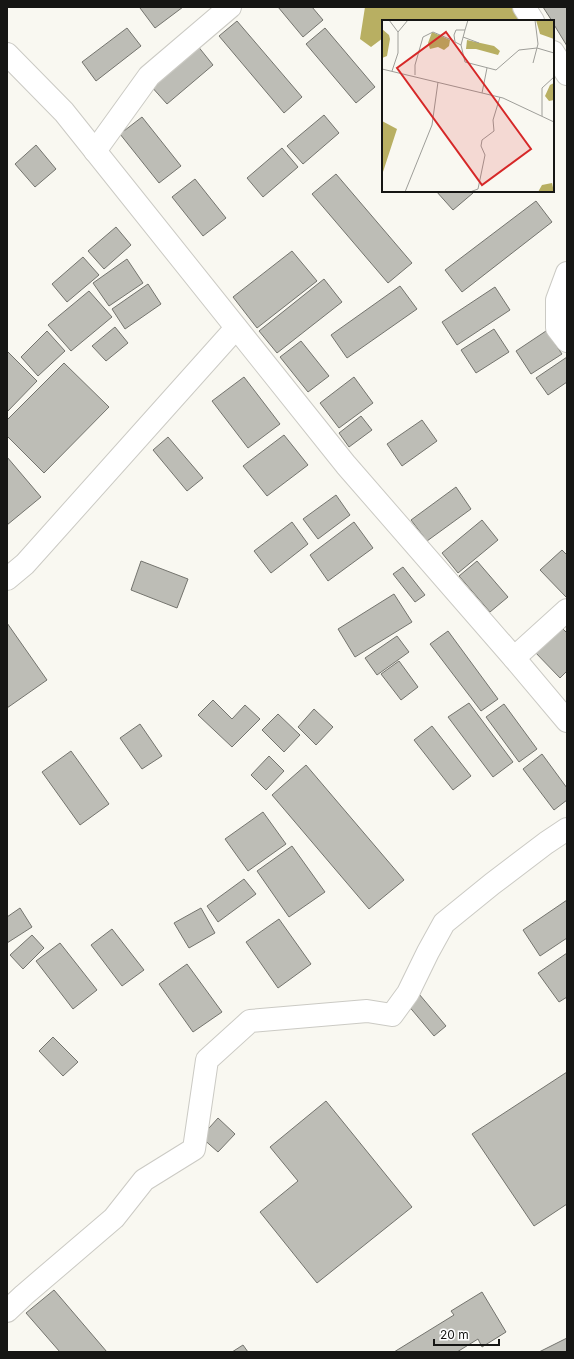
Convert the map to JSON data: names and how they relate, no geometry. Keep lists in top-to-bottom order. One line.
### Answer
{"scale_bar":"20 m"}
